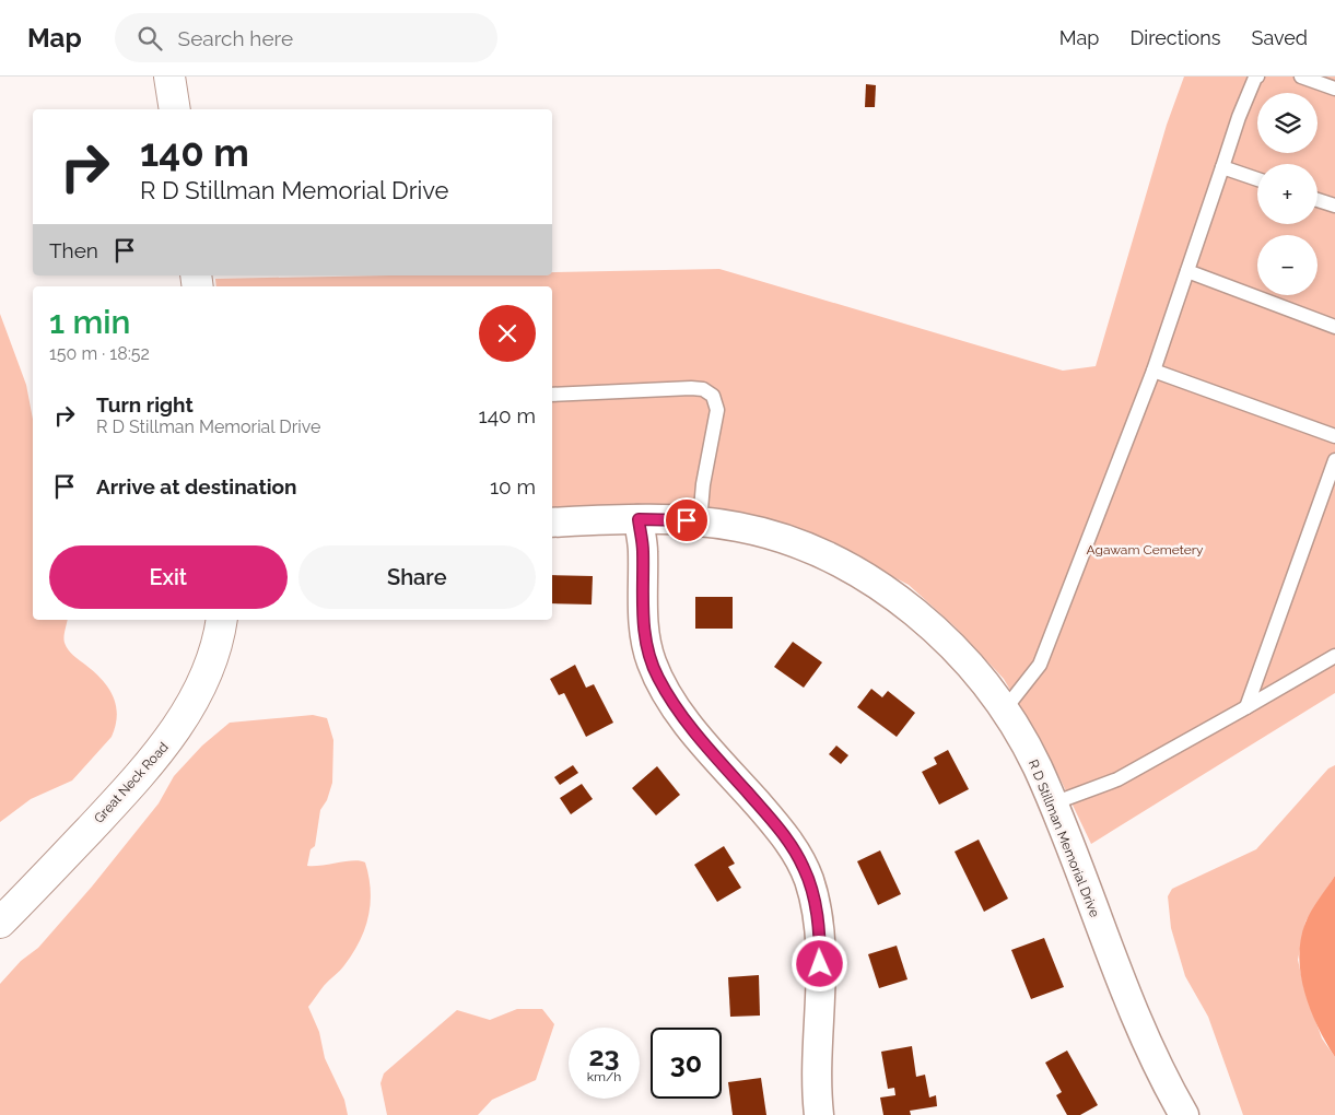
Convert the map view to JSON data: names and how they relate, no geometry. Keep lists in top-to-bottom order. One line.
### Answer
{"streets":{"street":["Great Neck Road","R D Stillman Memorial Drive"]},"parks":["Agawam Cemetery"],"page":{"header":"Map","search":"Search here","nav":["Map","Directions","Saved"],"map_buttons":["+","−"],"turn":["140 m","R D Stillman Memorial Drive"],"then":"Then","heading":["1 min","150 m · 18:52"],"list":[{"name":"Turn right","note":"R D Stillman Memorial Drive","value":"140 m"},{"name":"Arrive at destination","value":"10 m"}],"buttons":["Exit","Share"],"speed":"23 km/h","limit":"30"}}
